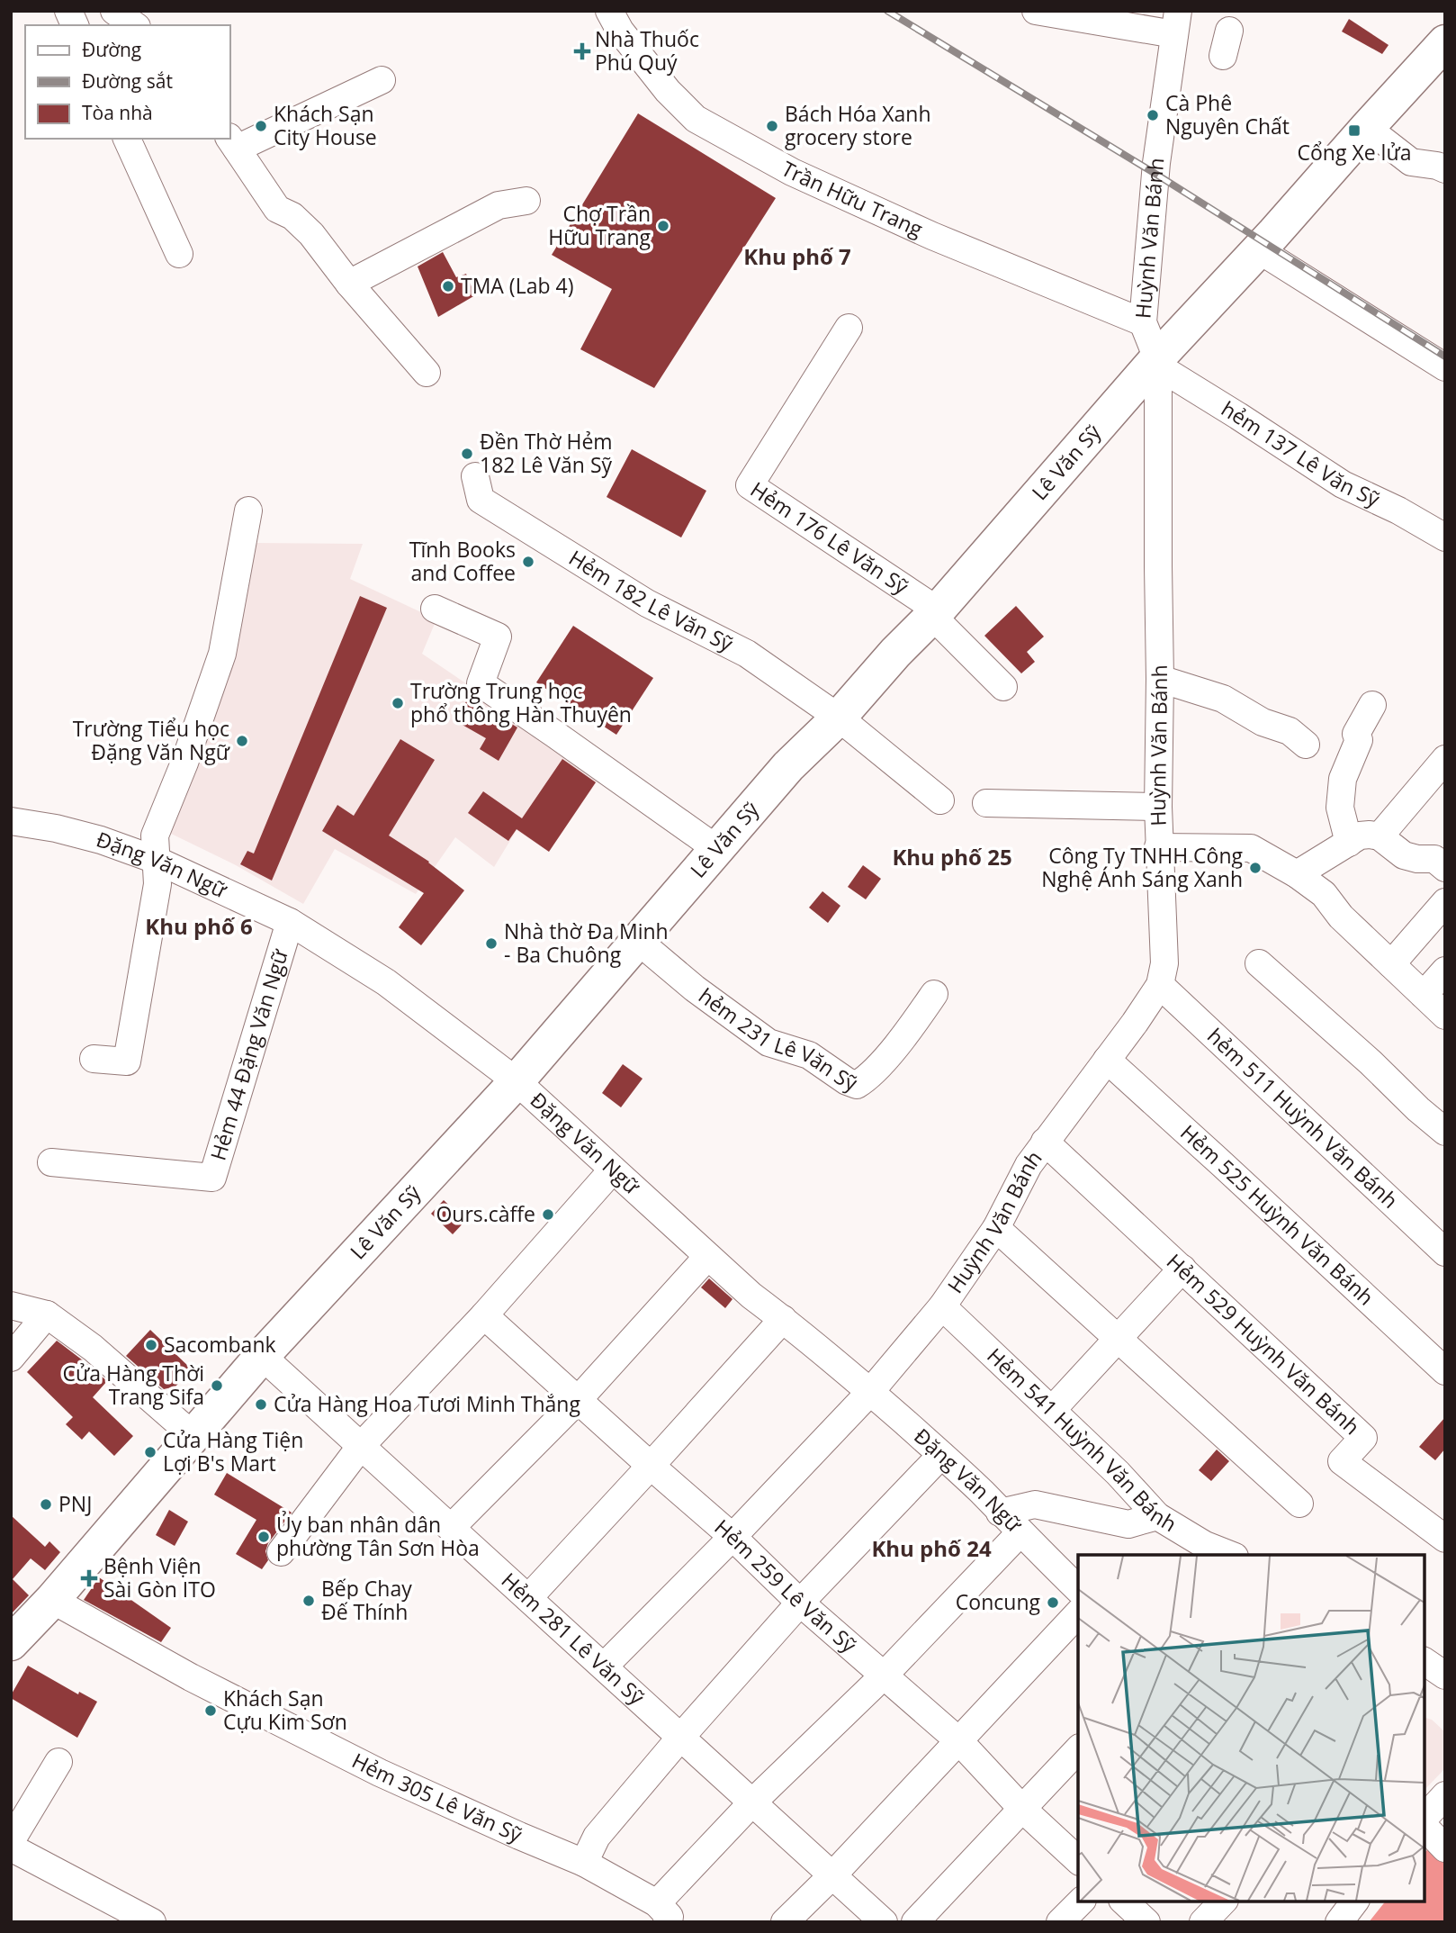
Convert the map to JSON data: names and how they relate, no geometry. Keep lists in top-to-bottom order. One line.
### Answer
{"streets":{"main road":["Lê Văn Sỹ"],"street":["Trần Hữu Trang","Huỳnh Văn Bánh","hẻm 137 Lê Văn Sỹ","Hẻm 176 Lê Văn Sỹ","Hẻm 182 Lê Văn Sỹ","Đặng Văn Ngữ","hẻm 231 Lê Văn Sỹ","Hẻm 44 Đặng Văn Ngữ","hẻm 511 Huỳnh Văn Bánh","Hẻm 525 Huỳnh Văn Bánh","Hẻm 529 Huỳnh Văn Bánh","Hẻm 541 Huỳnh Văn Bánh","Hẻm 259 Lê Văn Sỹ","Hẻm 281 Lê Văn Sỹ","Hẻm 305 Lê Văn Sỹ"]},"crossings":[["Trần Hữu Trang","Huỳnh Văn Bánh"],["Huỳnh Văn Bánh","hẻm 137 Lê Văn Sỹ"],["Huỳnh Văn Bánh","Lê Văn Sỹ"],["Huỳnh Văn Bánh","Đặng Văn Ngữ"],["Huỳnh Văn Bánh","hẻm 511 Huỳnh Văn Bánh"],["Huỳnh Văn Bánh","Hẻm 525 Huỳnh Văn Bánh"],["Huỳnh Văn Bánh","Hẻm 529 Huỳnh Văn Bánh"],["Huỳnh Văn Bánh","Hẻm 541 Huỳnh Văn Bánh"],["Huỳnh Văn Bánh","Hẻm 259 Lê Văn Sỹ"],["Huỳnh Văn Bánh","Hẻm 281 Lê Văn Sỹ"],["hẻm 137 Lê Văn Sỹ","Lê Văn Sỹ"],["Lê Văn Sỹ","Hẻm 176 Lê Văn Sỹ"],["Lê Văn Sỹ","Hẻm 182 Lê Văn Sỹ"],["Lê Văn Sỹ","Đặng Văn Ngữ"],["Lê Văn Sỹ","hẻm 231 Lê Văn Sỹ"],["Lê Văn Sỹ","Hẻm 281 Lê Văn Sỹ"],["Lê Văn Sỹ","Hẻm 305 Lê Văn Sỹ"],["Đặng Văn Ngữ","Hẻm 44 Đặng Văn Ngữ"],["Hẻm 529 Huỳnh Văn Bánh","Hẻm 541 Huỳnh Văn Bánh"]],"districts":["Khu phố 7","Khu phố 25","Khu phố 6","Khu phố 24"],"places":{"health":["Nhà Thuốc Phú Quý","Bệnh Viện Sài Gòn ITO"],"other":["Cà Phê Nguyên Chất","Khách Sạn City House","Bách Hóa Xanh grocery store","Chợ Trần Hữu Trang","TMA (Lab 4)","Đền Thờ Hẻm 182 Lê Văn Sỹ","Tĩnh Books and Coffee","Trường Trung học phổ thông Hàn Thuyên","Trường Tiểu học Đặng Văn Ngữ","Công Ty TNHH Công Nghệ Ánh Sáng Xanh","Nhà thờ Đa Minh - Ba Chuông","Ours.càffe","Sacombank","Cửa Hàng Thời Trang Sifa","Cửa Hàng Hoa Tươi Minh Thắng","Cửa Hàng Tiện Lợi B's Mart","PNJ","Ủy ban nhân dân phường Tân Sơn Hòa","Bếp Chay Đế Thính","Concung","Khách Sạn Cựu Kim Sơn"],"transit":["Cổng Xe lửa"]},"legend":["Đường","Đường sắt","Tòa nhà"]}
